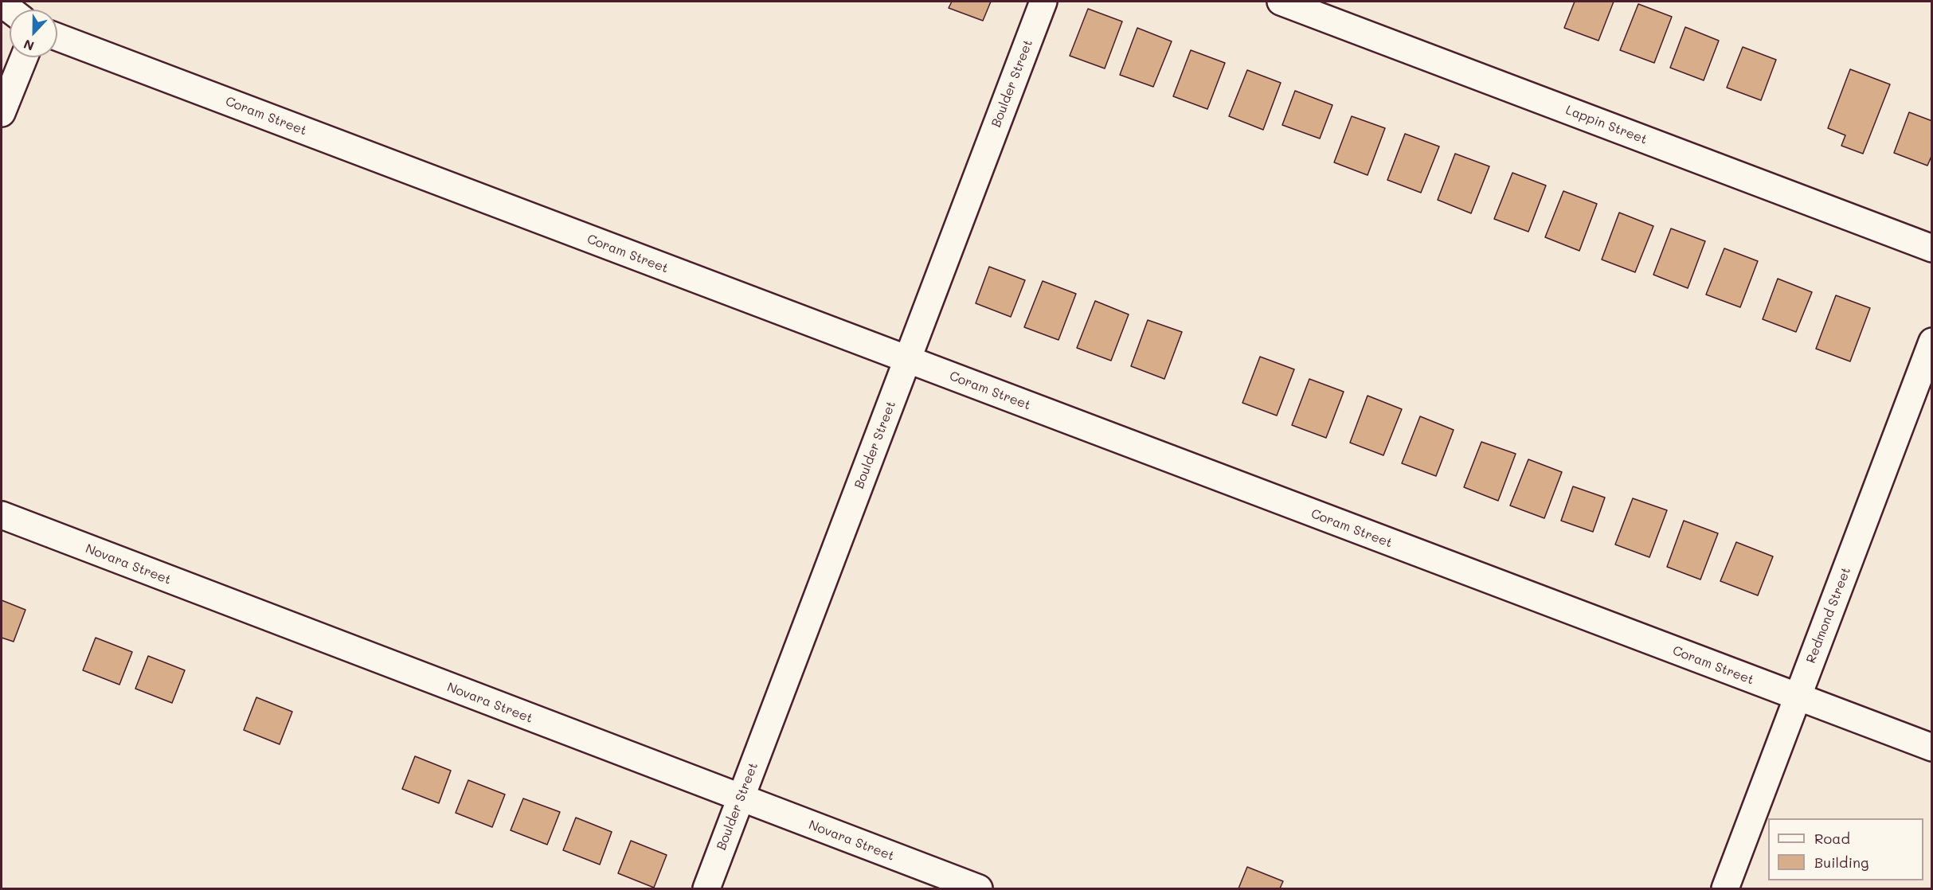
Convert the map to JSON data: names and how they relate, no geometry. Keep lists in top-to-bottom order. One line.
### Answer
{"streets":{"street":["Boulder Street","Coram Street","Lappin Street","Novara Street","Redmond Street"]},"crossings":[["Boulder Street","Coram Street"],["Boulder Street","Novara Street"],["Coram Street","Redmond Street"]],"legend":["Road","Building"],"north":"bottom"}
